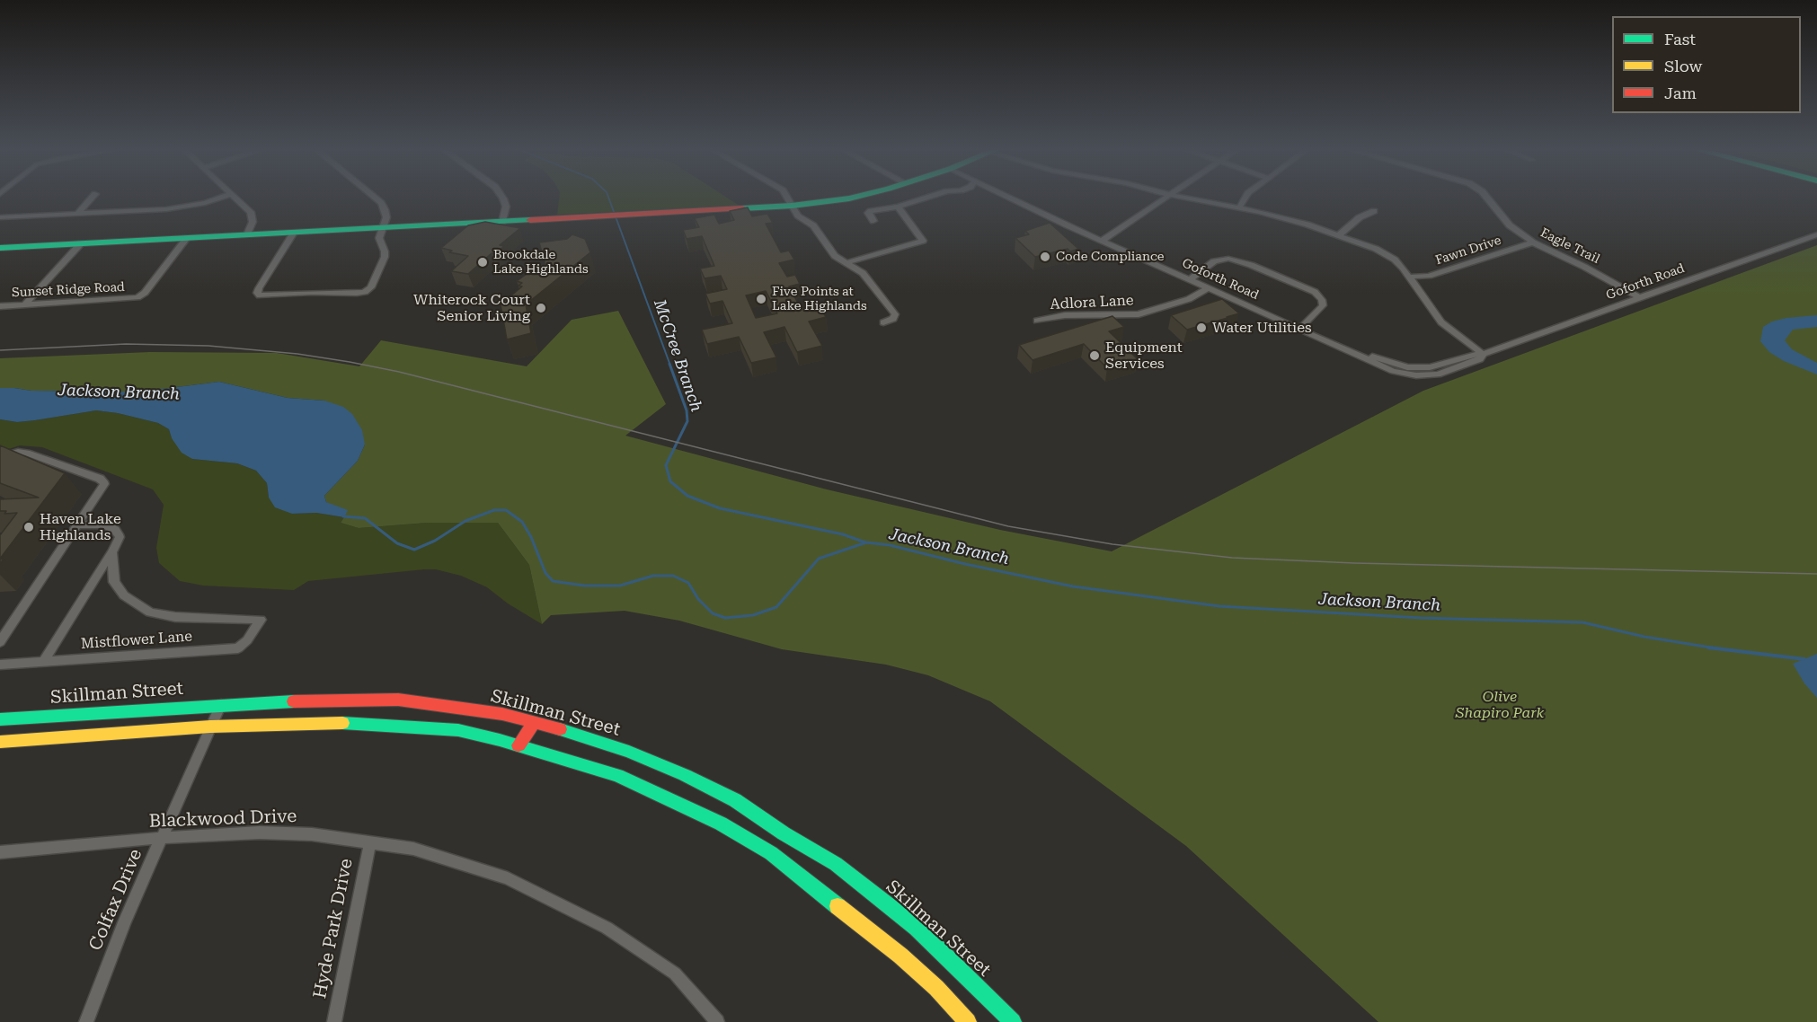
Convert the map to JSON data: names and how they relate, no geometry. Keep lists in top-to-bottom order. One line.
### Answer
{"streets":{"main road":["Skillman Street"],"street":["Eagle Trail","Fawn Drive","Goforth Road","Sunset Ridge Road","Adlora Lane","Mistflower Lane","Blackwood Drive","Colfax Drive","Hyde Park Drive"]},"crossings":[["Eagle Trail","Fawn Drive"],["Eagle Trail","Goforth Road"],["Goforth Road","Adlora Lane"],["Skillman Street","Colfax Drive"],["Blackwood Drive","Colfax Drive"],["Blackwood Drive","Hyde Park Drive"]],"water":["McCree Branch","Jackson Branch"],"parks":["Olive Shapiro Park"],"places":["Code Compliance","Brookdale Lake Highlands","Five Points at Lake Highlands","Whiterock Court Senior Living","Water Utilities","Equipment Services","Haven Lake Highlands"],"legend":["Fast","Slow","Jam"]}
